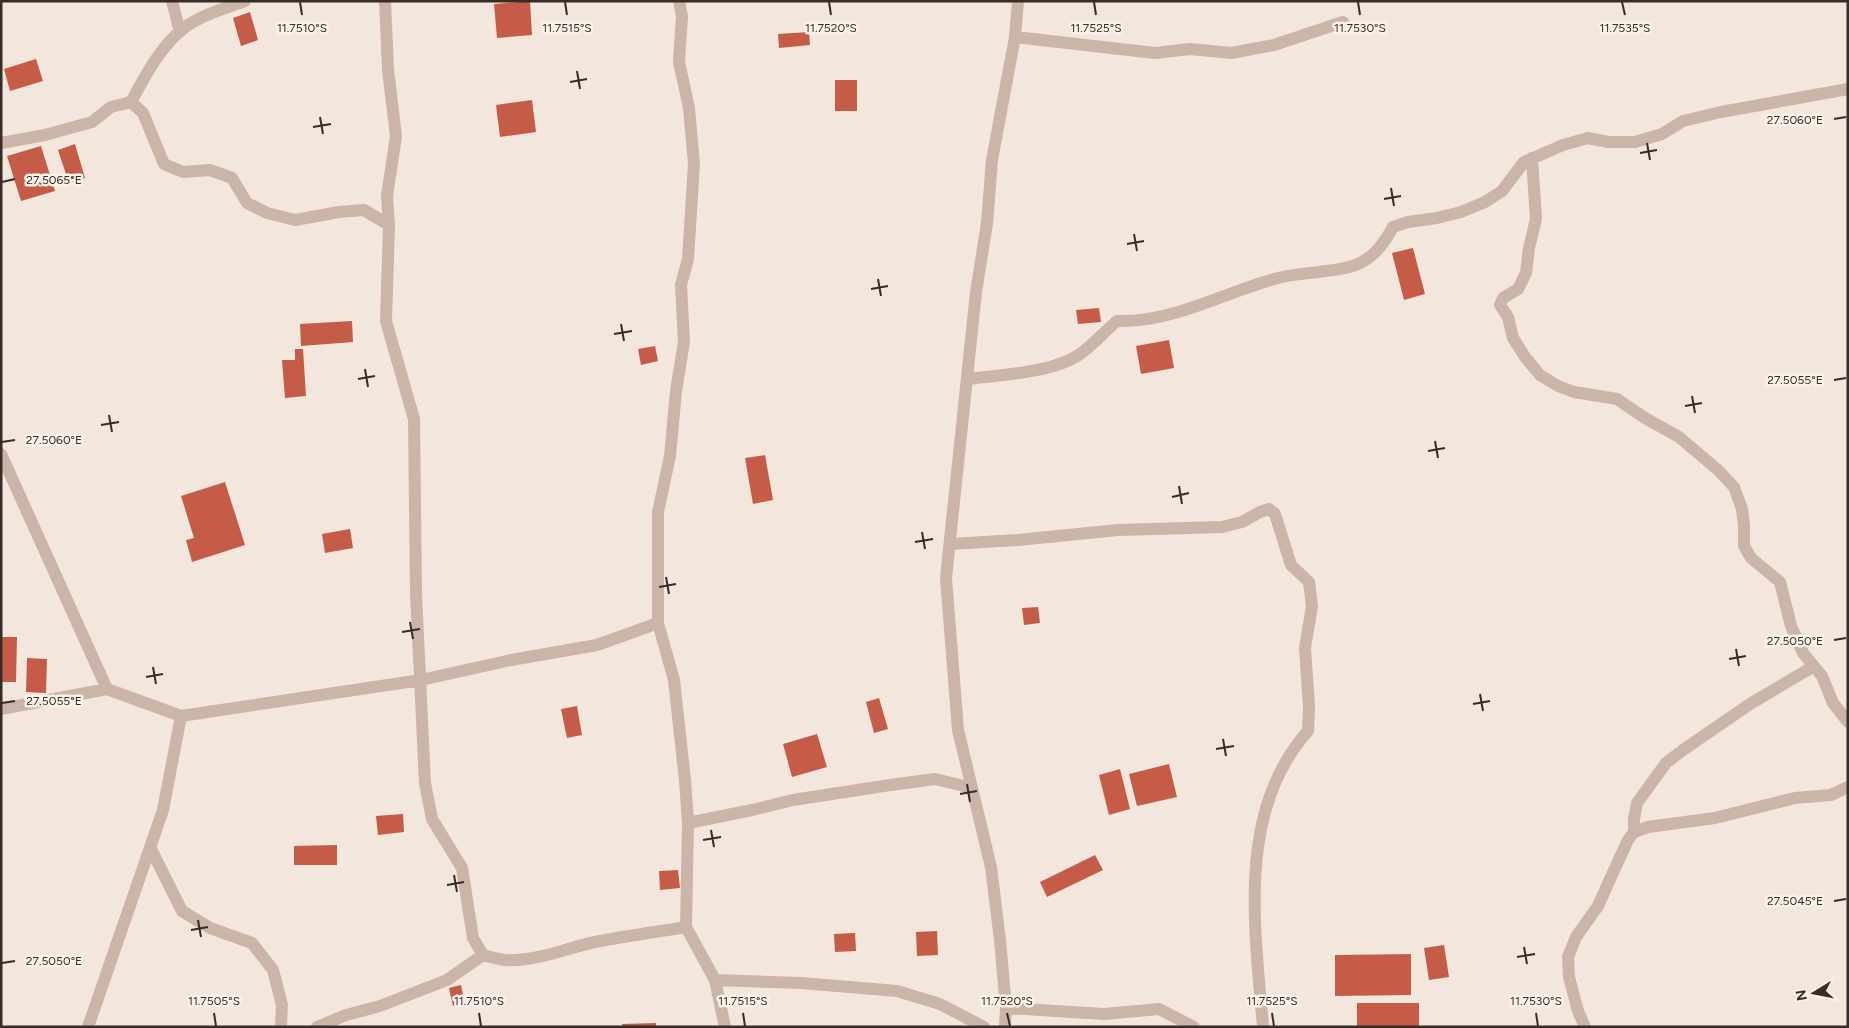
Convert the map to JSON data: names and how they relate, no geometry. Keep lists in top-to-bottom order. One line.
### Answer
{"north":"left","coordinates":["11.7510°S","11.7515°S","11.7520°S","11.7525°S","11.7530°S","11.7535°S","27.5060°E","27.5065°E","27.5055°E","27.5050°E","27.5045°E","11.7505°S"]}
